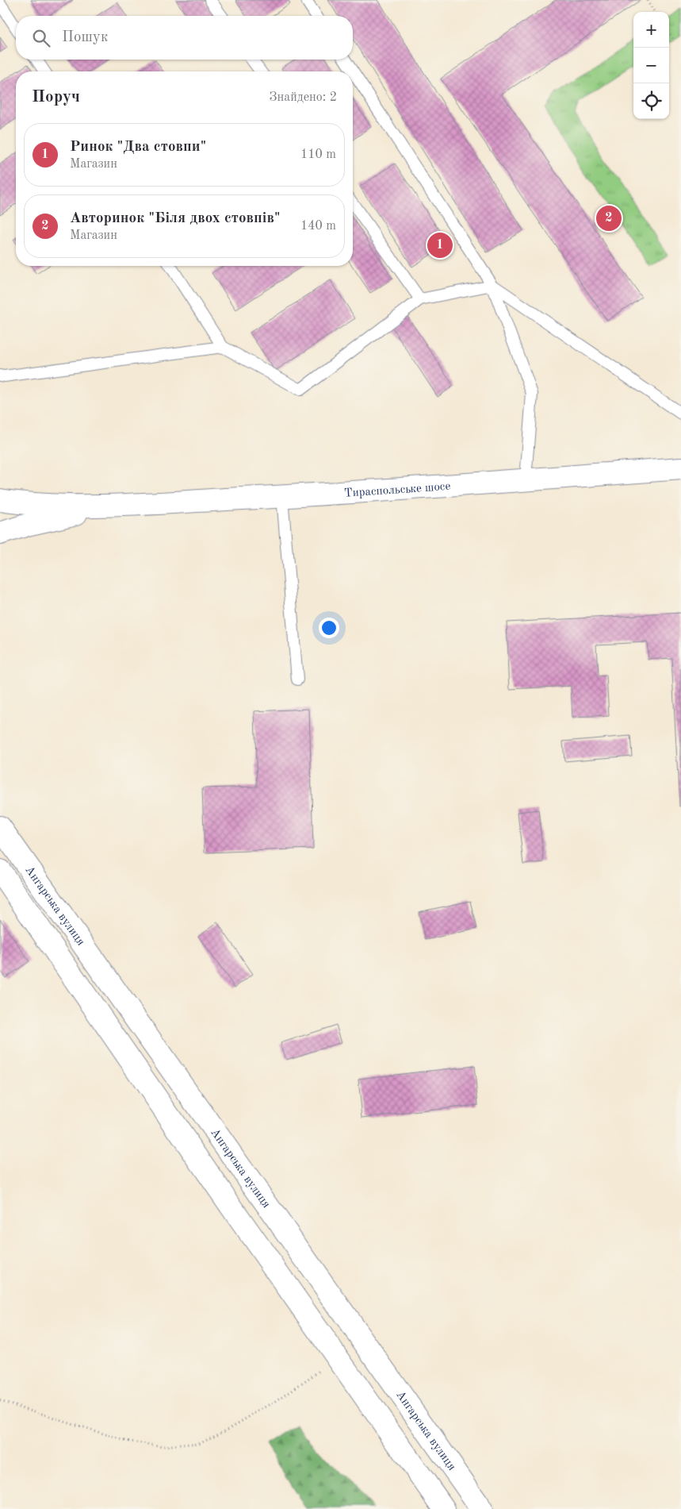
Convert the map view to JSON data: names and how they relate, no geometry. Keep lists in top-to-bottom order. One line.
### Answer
{"streets":{"main road":["Тираспольське шосе","Ангарська вулиця"]},"page":{"map_buttons":["+","−"],"search":"Пошук","heading":["Поруч","Знайдено: 2"],"list":[{"mark":"1","name":"Ринок \"Два стовпи\"","note":"Магазин","value":"110 m"},{"mark":"2","name":"Авторинок \"Біля двох стовпів\"","note":"Магазин","value":"140 m"}],"pins":["2","1"]}}
